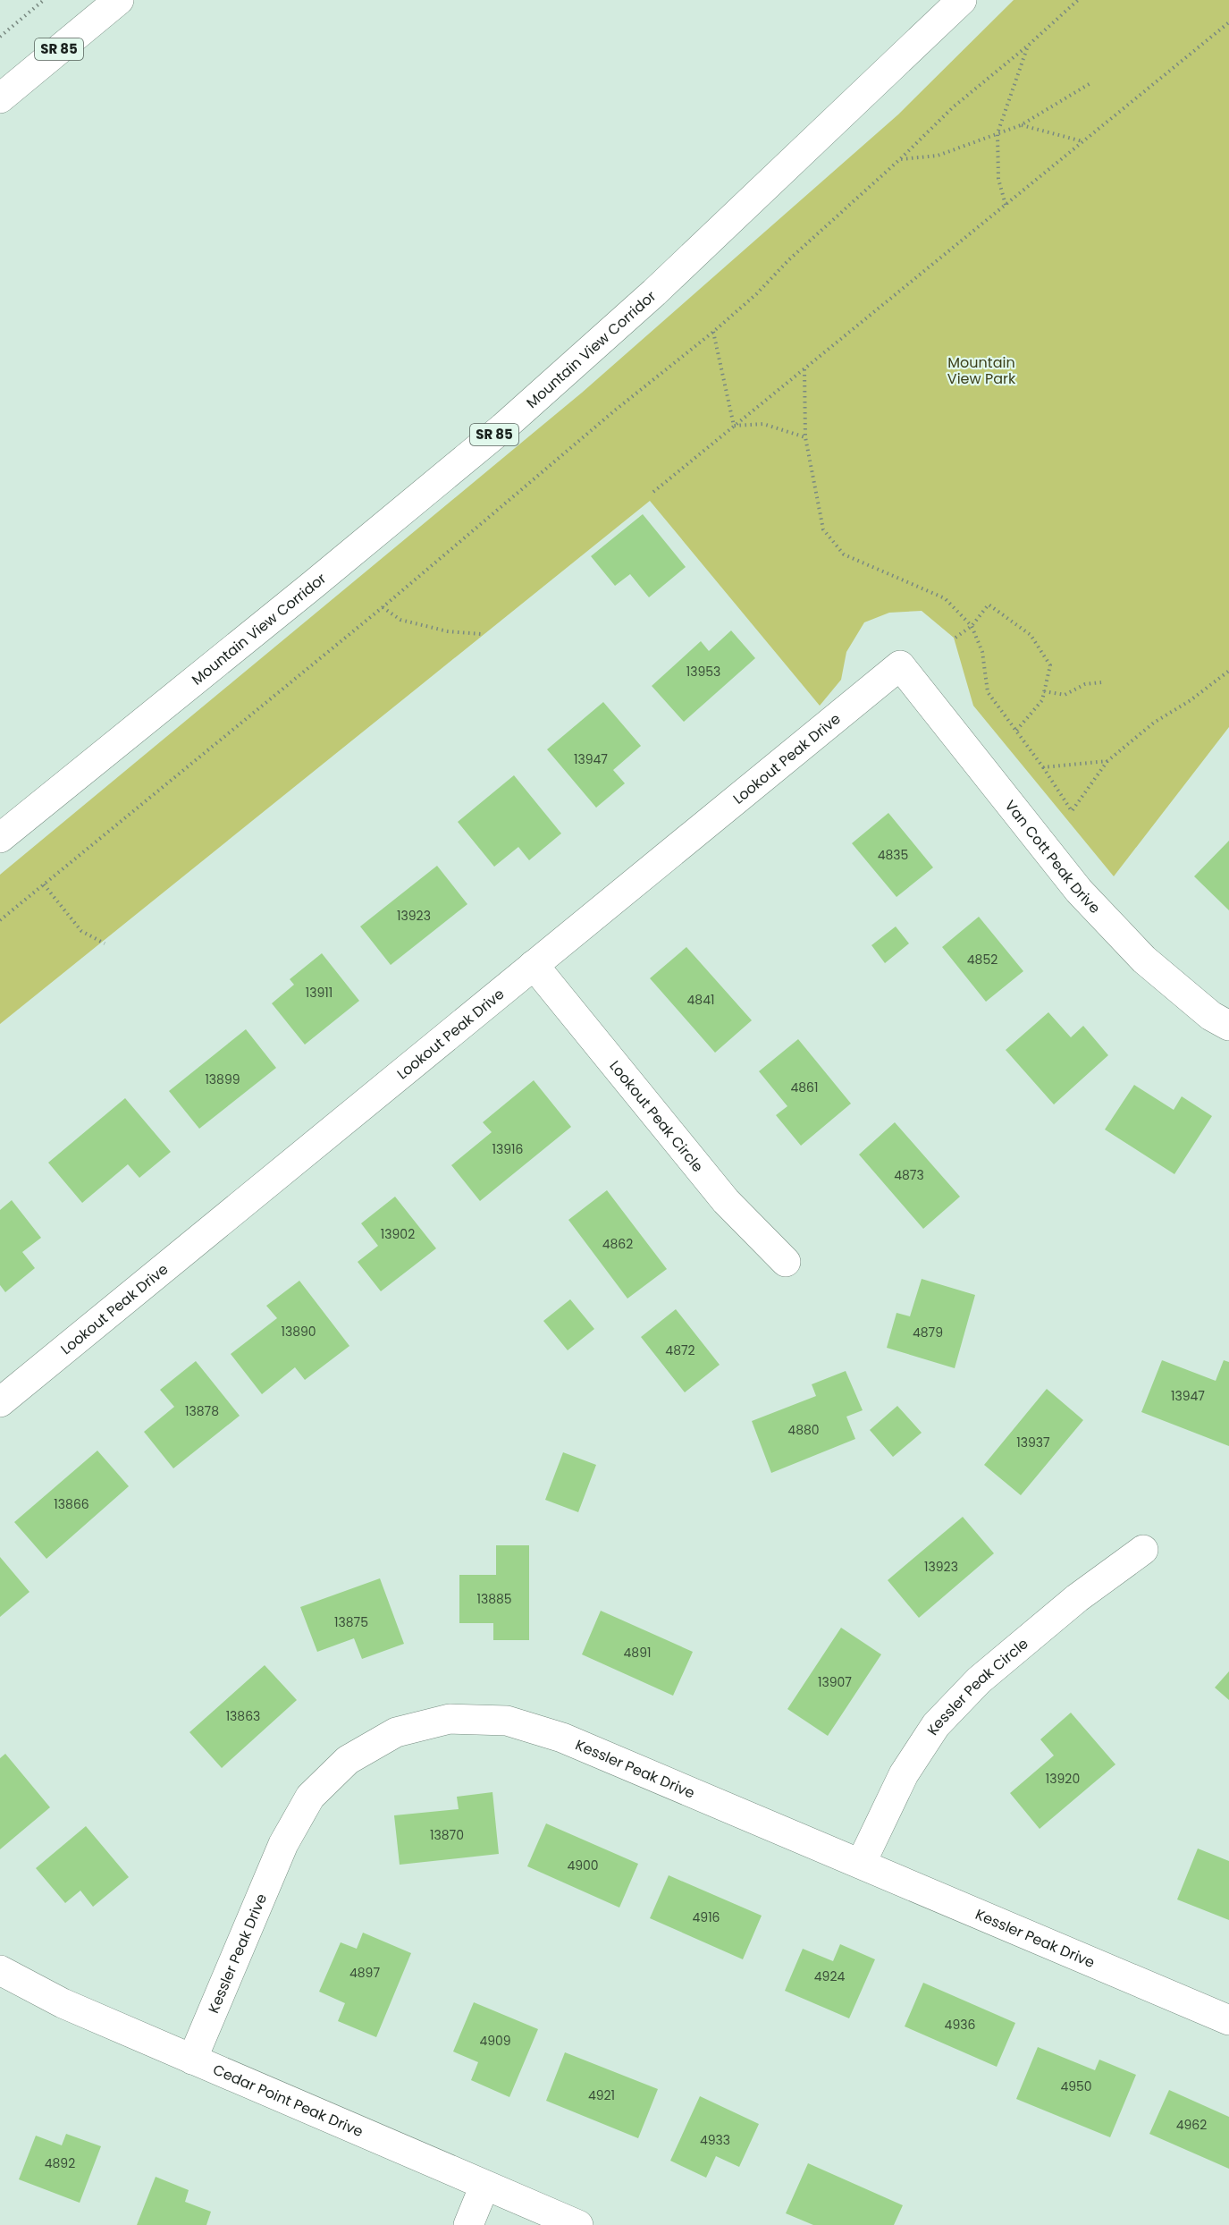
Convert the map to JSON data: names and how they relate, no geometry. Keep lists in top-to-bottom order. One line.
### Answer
{"streets":{"main road":["SR 85","Mountain View Corridor","Lookout Peak Drive","Van Cott Peak Drive","Lookout Peak Circle","Kessler Peak Circle","Kessler Peak Drive","Cedar Point Peak Drive"]},"crossings":[["Lookout Peak Drive","Van Cott Peak Drive"],["Lookout Peak Drive","Lookout Peak Circle"],["Kessler Peak Circle","Kessler Peak Drive"],["Kessler Peak Drive","Cedar Point Peak Drive"]],"parks":["Mountain View Park"],"house_numbers":["13953","13947","4835","13923","4852","13911","4841","13899","4861","13916","4873","13902","4862","13890","4879","4872","13947","13878","4880","13937","13866","13923","13885","13875","4891","13907","13863","13920","13870","4900","4916","4897","4924","4936","4909","4950","4921","4962","4933","4892"]}
